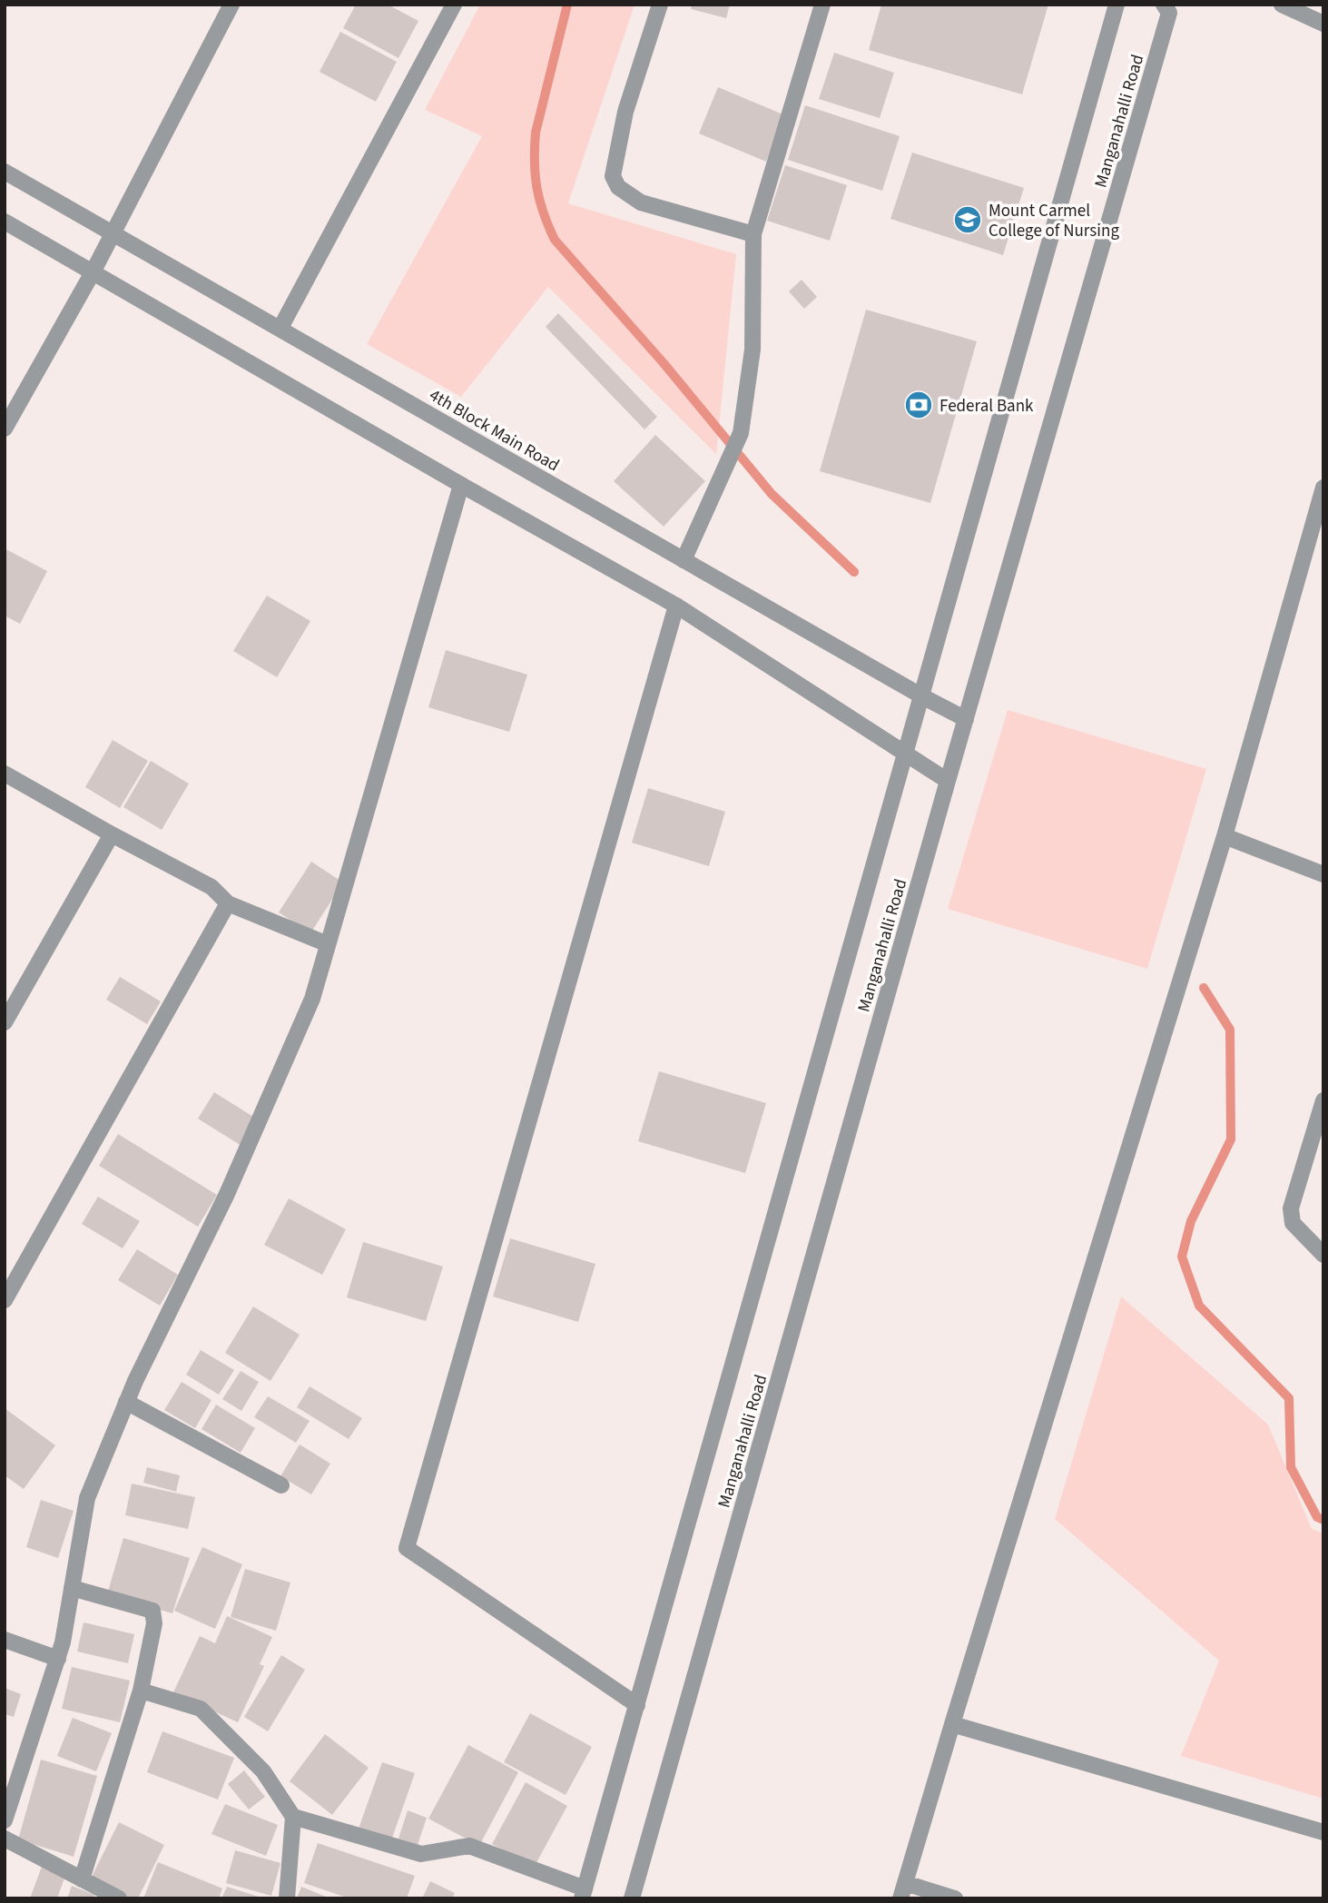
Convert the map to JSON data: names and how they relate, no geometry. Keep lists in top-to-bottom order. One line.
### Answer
{"streets":{"street":["Manganahalli Road","4th Block Main Road"]},"crossings":[["Manganahalli Road","4th Block Main Road"]],"places":{"school or university":["Mount Carmel College of Nursing"],"bank":["Federal Bank"]}}
